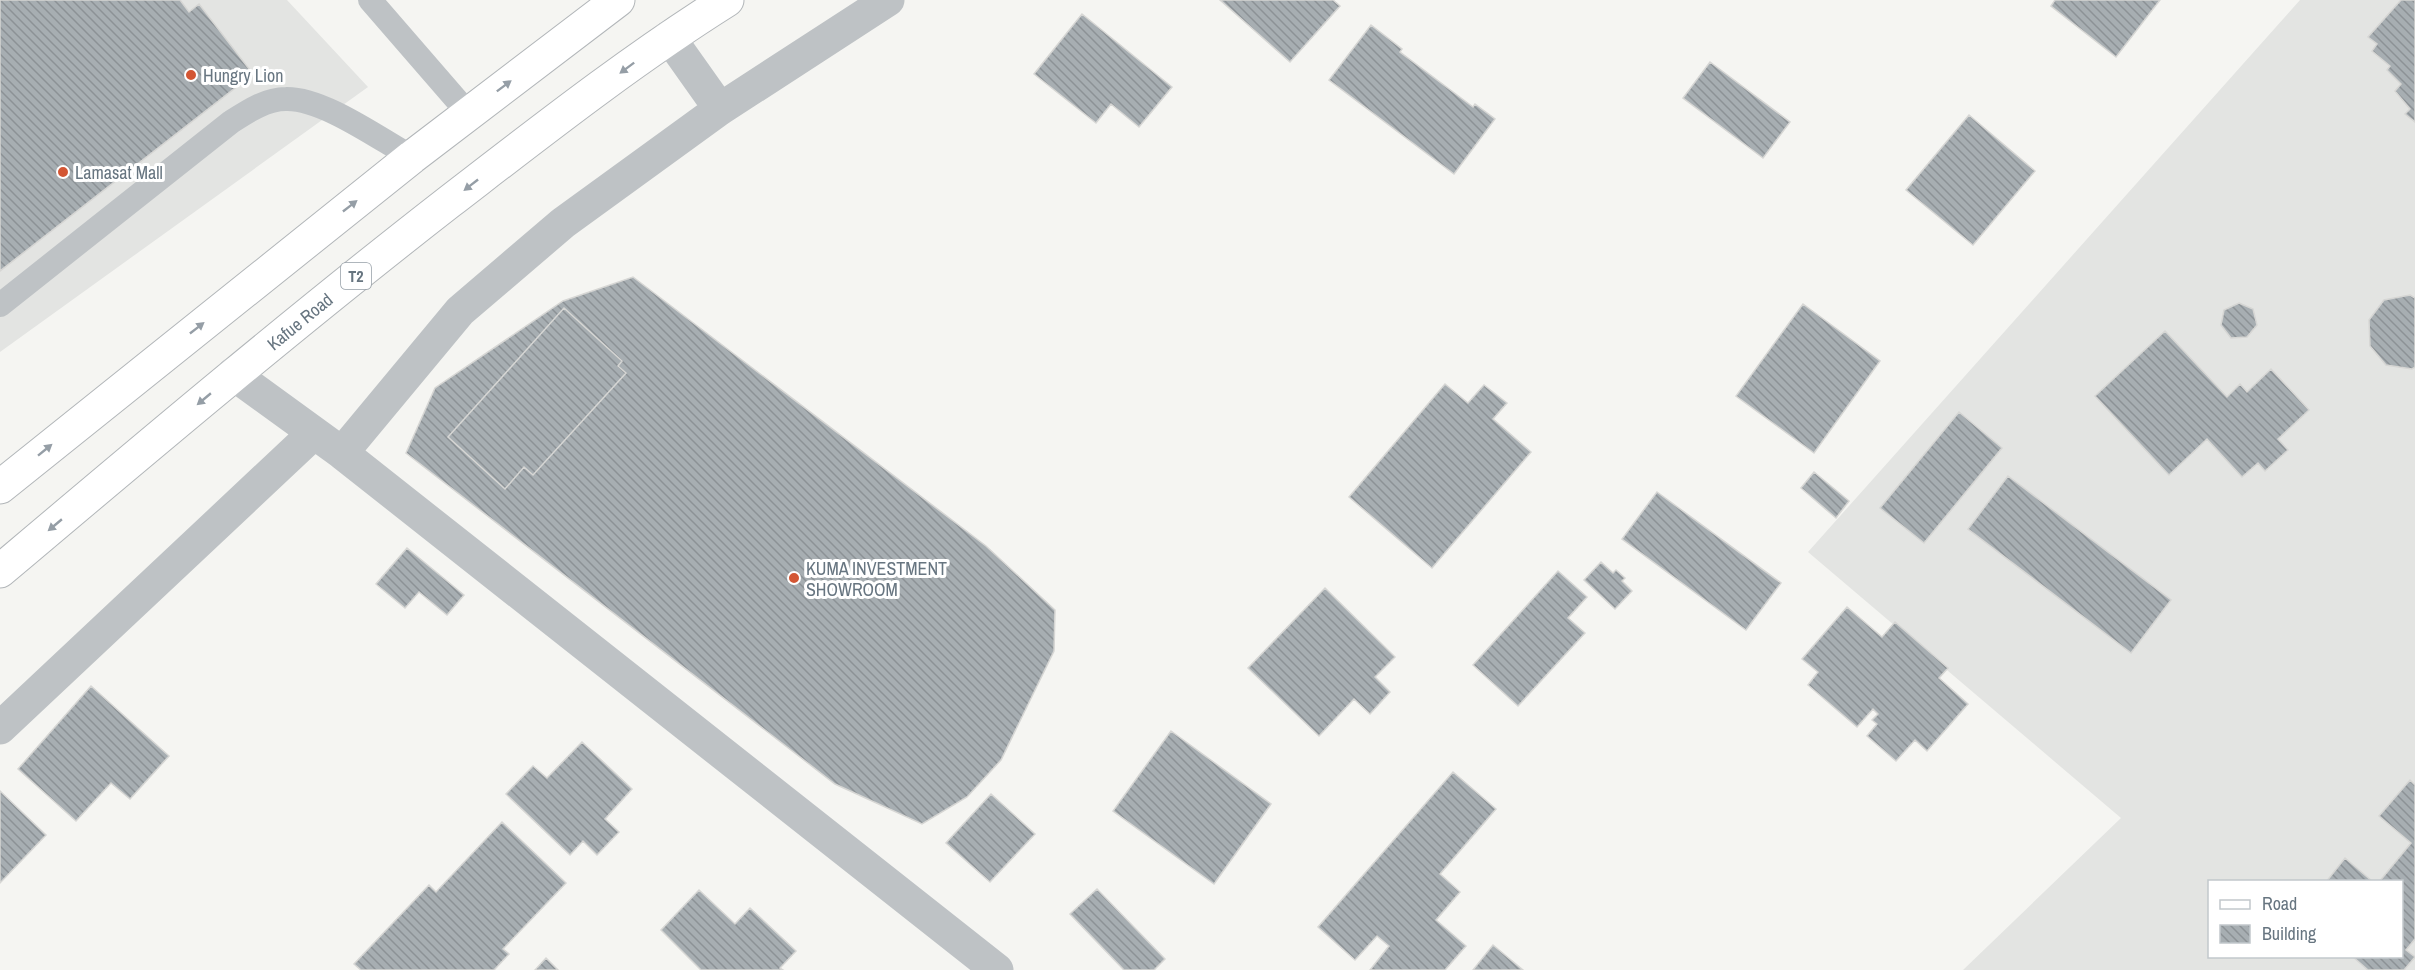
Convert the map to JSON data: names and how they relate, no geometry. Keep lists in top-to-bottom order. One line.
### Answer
{"streets":{"main road":["T2","Kafue Road"]},"places":["Hungry Lion","Lamasat Mall","KUMA INVESTMENT SHOWROOM"],"legend":["Road","Building"]}
